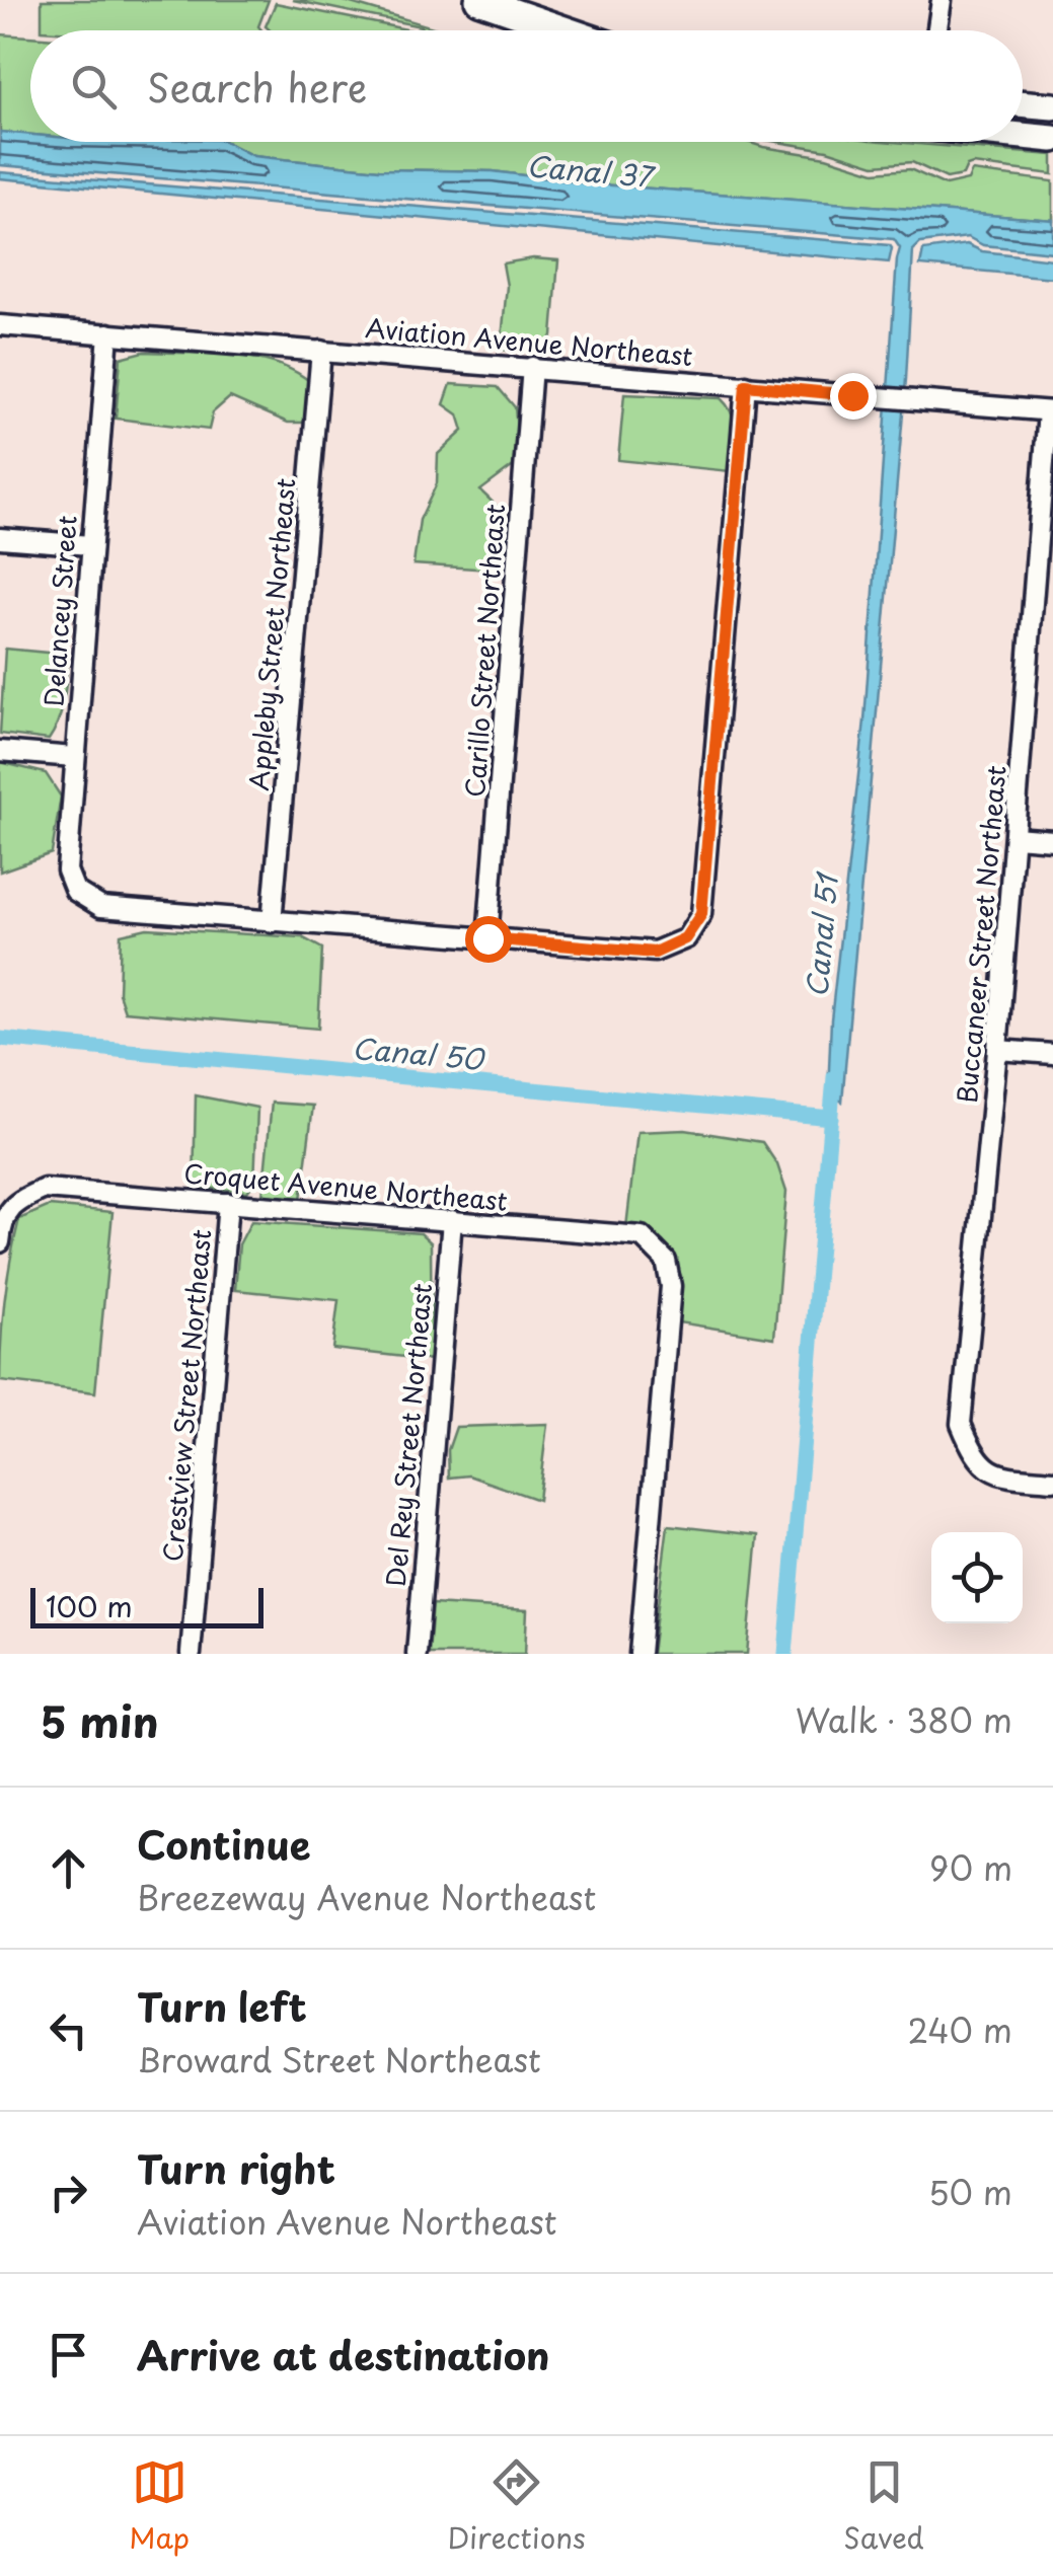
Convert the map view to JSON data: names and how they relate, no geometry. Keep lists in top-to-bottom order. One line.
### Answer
{"streets":{"street":["Aviation Avenue Northeast","Delancey Street","Appleby Street Northeast","Carillo Street Northeast","Buccaneer Street Northeast","Croquet Avenue Northeast","Crestview Street Northeast","Del Rey Street Northeast"]},"crossings":[["Aviation Avenue Northeast","Delancey Street"],["Aviation Avenue Northeast","Appleby Street Northeast"],["Aviation Avenue Northeast","Carillo Street Northeast"],["Aviation Avenue Northeast","Buccaneer Street Northeast"],["Delancey Street","Appleby Street Northeast"],["Croquet Avenue Northeast","Crestview Street Northeast"],["Croquet Avenue Northeast","Del Rey Street Northeast"]],"water":["Canal 37","Canal 51","Canal 50"],"scale_bar":"100 m","page":{"search":"Search here","scale":"100 m","heading":["5 min","Walk · 380 m"],"list":[["Continue","Breezeway Avenue Northeast","90 m"],["Turn left","Broward Street Northeast","240 m"],["Turn right","Aviation Avenue Northeast","50 m"],"Arrive at destination"],"nav":["Map","Directions","Saved"]}}
